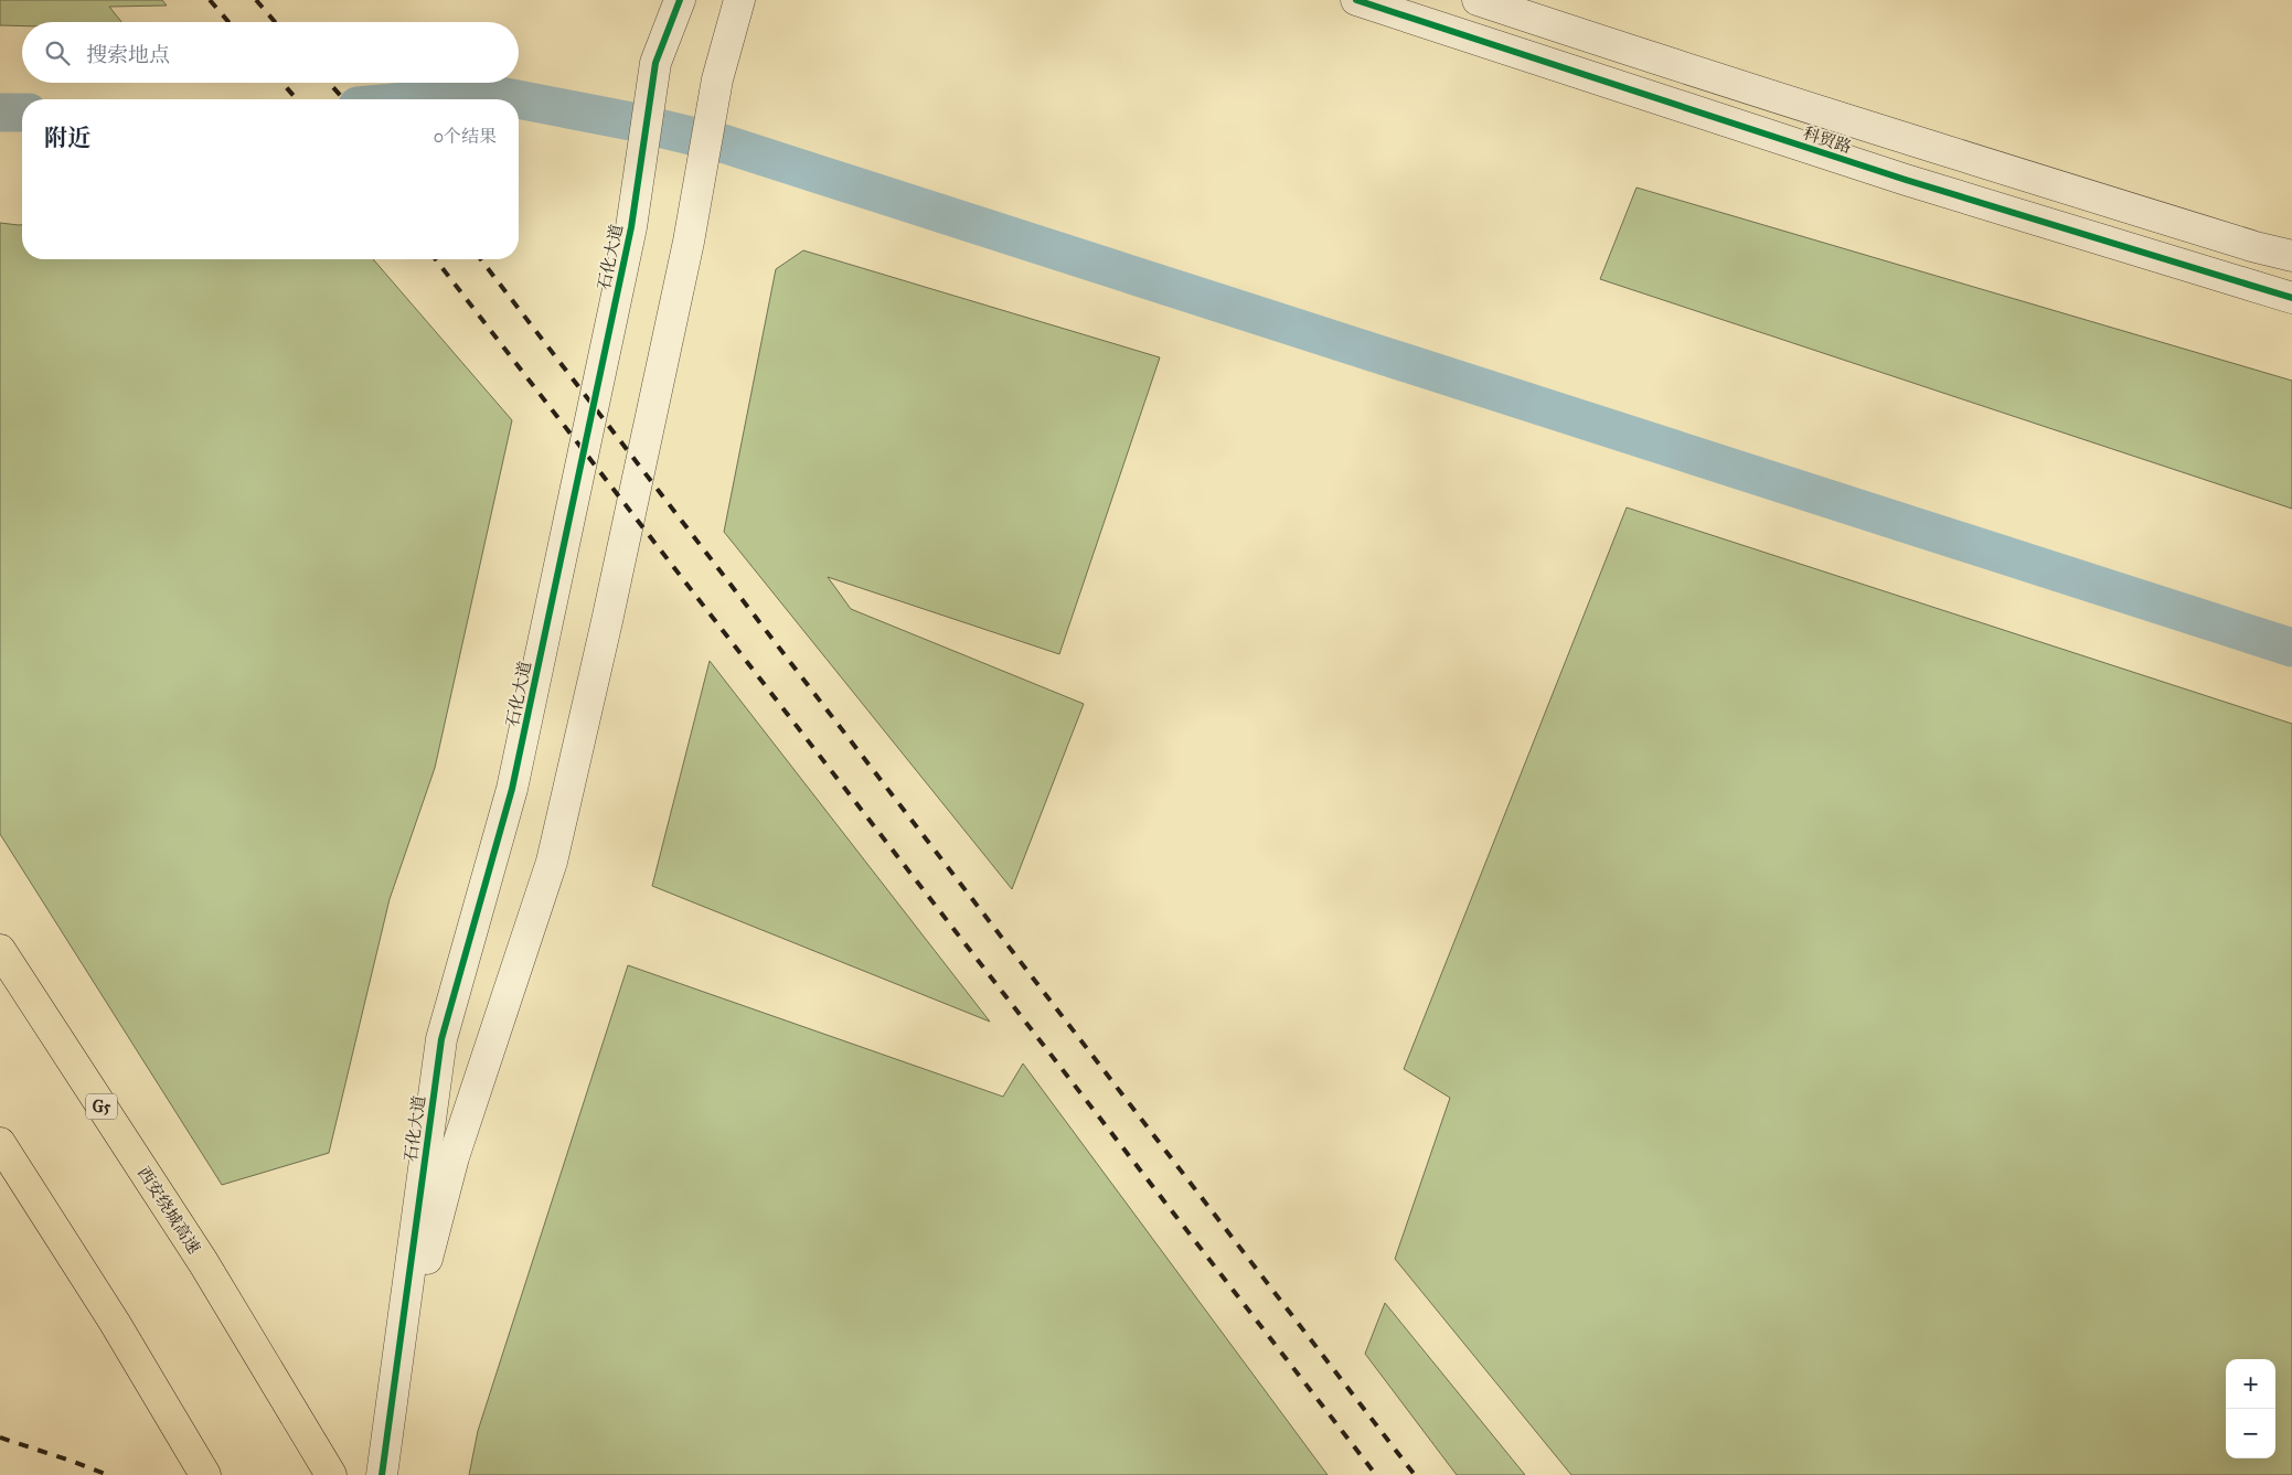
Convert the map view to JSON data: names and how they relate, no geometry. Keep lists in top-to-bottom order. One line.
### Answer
{"streets":{"highway":["G5","西安绕城高速"],"street":["科贸路","石化大道"]},"page":{"search":"搜索地点","heading":["附近","0个结果"],"map_buttons":["+","−"]}}
